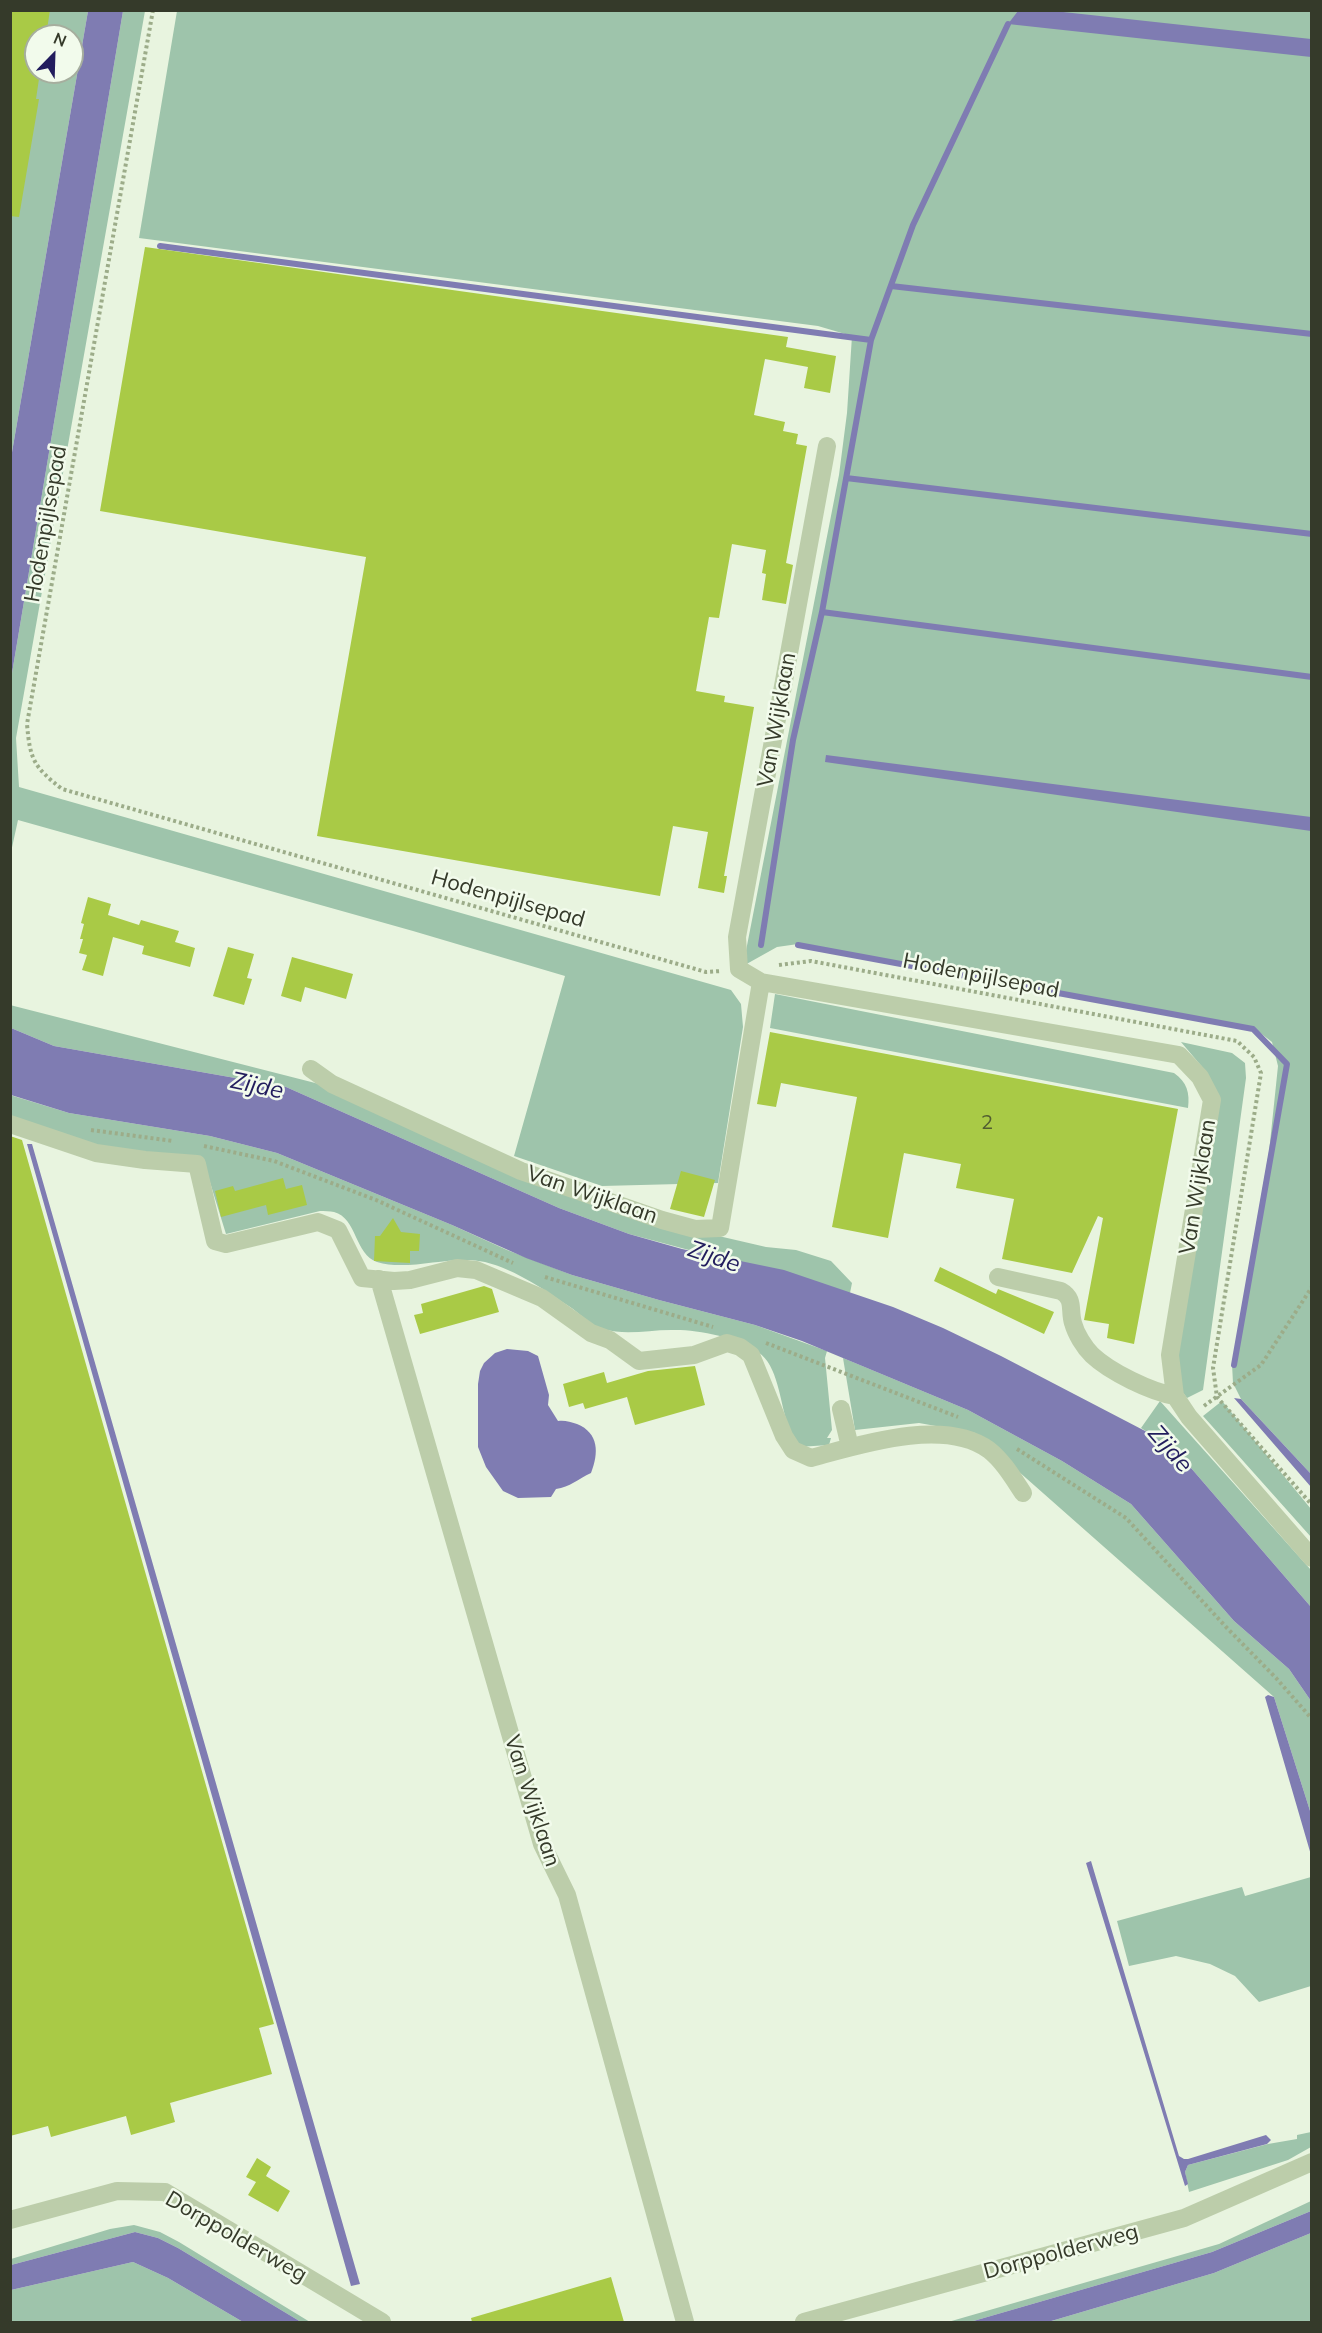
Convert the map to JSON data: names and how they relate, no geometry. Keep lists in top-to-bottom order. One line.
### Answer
{"streets":{"street":["Van Wijklaan","Dorppolderweg"],"path":["Hodenpijlsepad"]},"crossings":[["Hodenpijlsepad","Van Wijklaan"]],"water":["Zijde"],"house_numbers":["2"],"north":"top right"}
